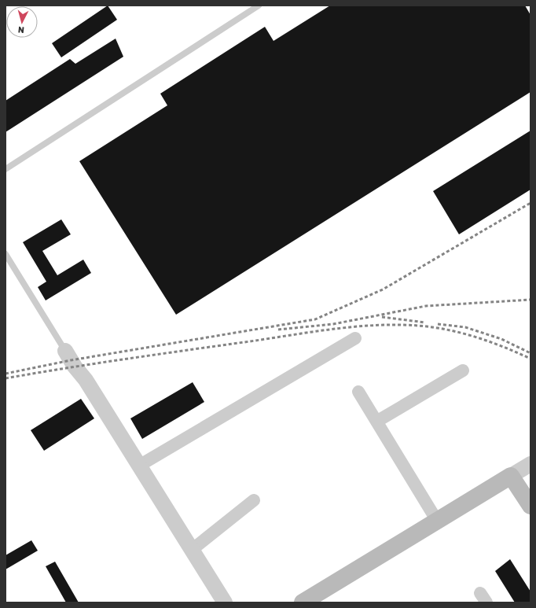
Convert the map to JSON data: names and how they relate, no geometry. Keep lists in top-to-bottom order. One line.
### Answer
{"north":"bottom"}
